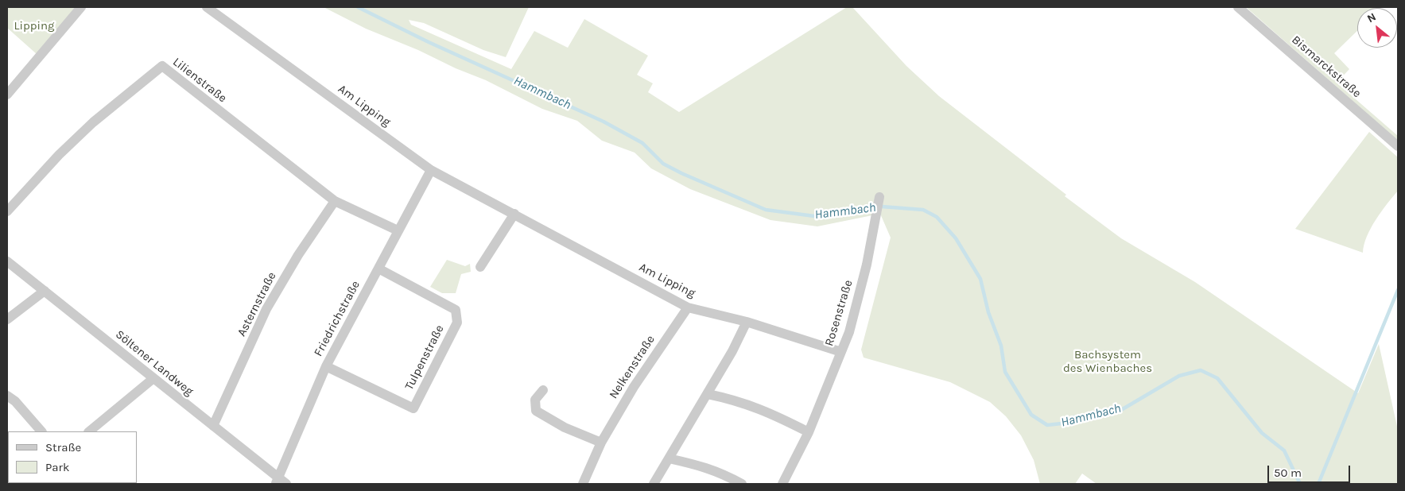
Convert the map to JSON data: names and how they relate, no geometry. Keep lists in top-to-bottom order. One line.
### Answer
{"streets":{"street":["Bismarckstraße","Lilienstraße","Am Lipping","Asternstraße","Rosenstraße","Friedrichstraße","Tulpenstraße","Söltener Landweg","Nelkenstraße"]},"crossings":[["Lilienstraße","Asternstraße"],["Lilienstraße","Friedrichstraße"],["Am Lipping","Rosenstraße"],["Am Lipping","Friedrichstraße"],["Am Lipping","Nelkenstraße"],["Asternstraße","Söltener Landweg"],["Friedrichstraße","Tulpenstraße"],["Friedrichstraße","Söltener Landweg"]],"water":["Hammbach"],"parks":["Lipping","Bachsystem des Wienbaches"],"legend":["Straße","Park"],"scale_bar":"50 m","north":"top left"}
